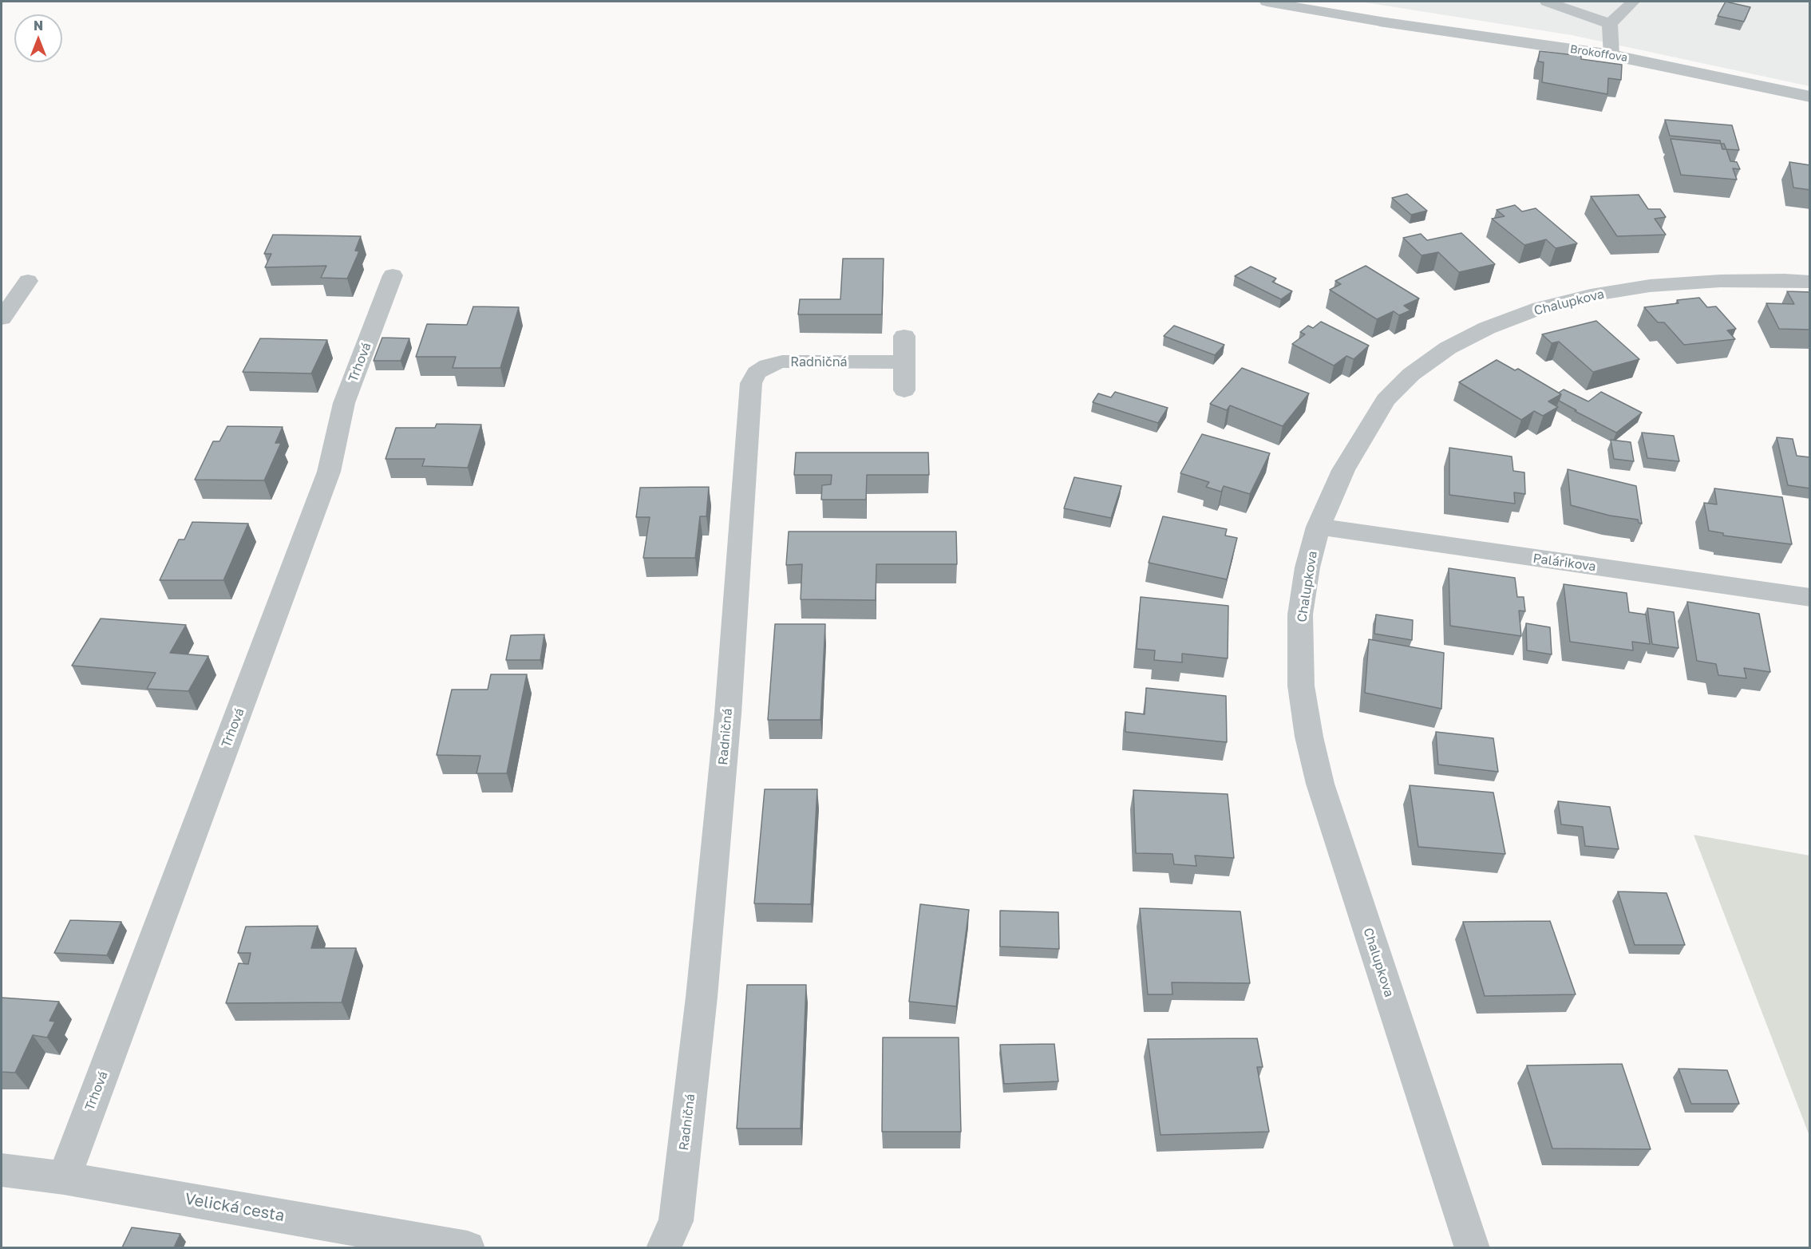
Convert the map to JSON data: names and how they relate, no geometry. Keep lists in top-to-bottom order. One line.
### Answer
{"streets":{"street":["Brokoffova","Chalupkova","Trhová","Radničná","Palárikova","Velická cesta"]},"crossings":[["Chalupkova","Palárikova"],["Trhová","Velická cesta"]],"north":"top"}
